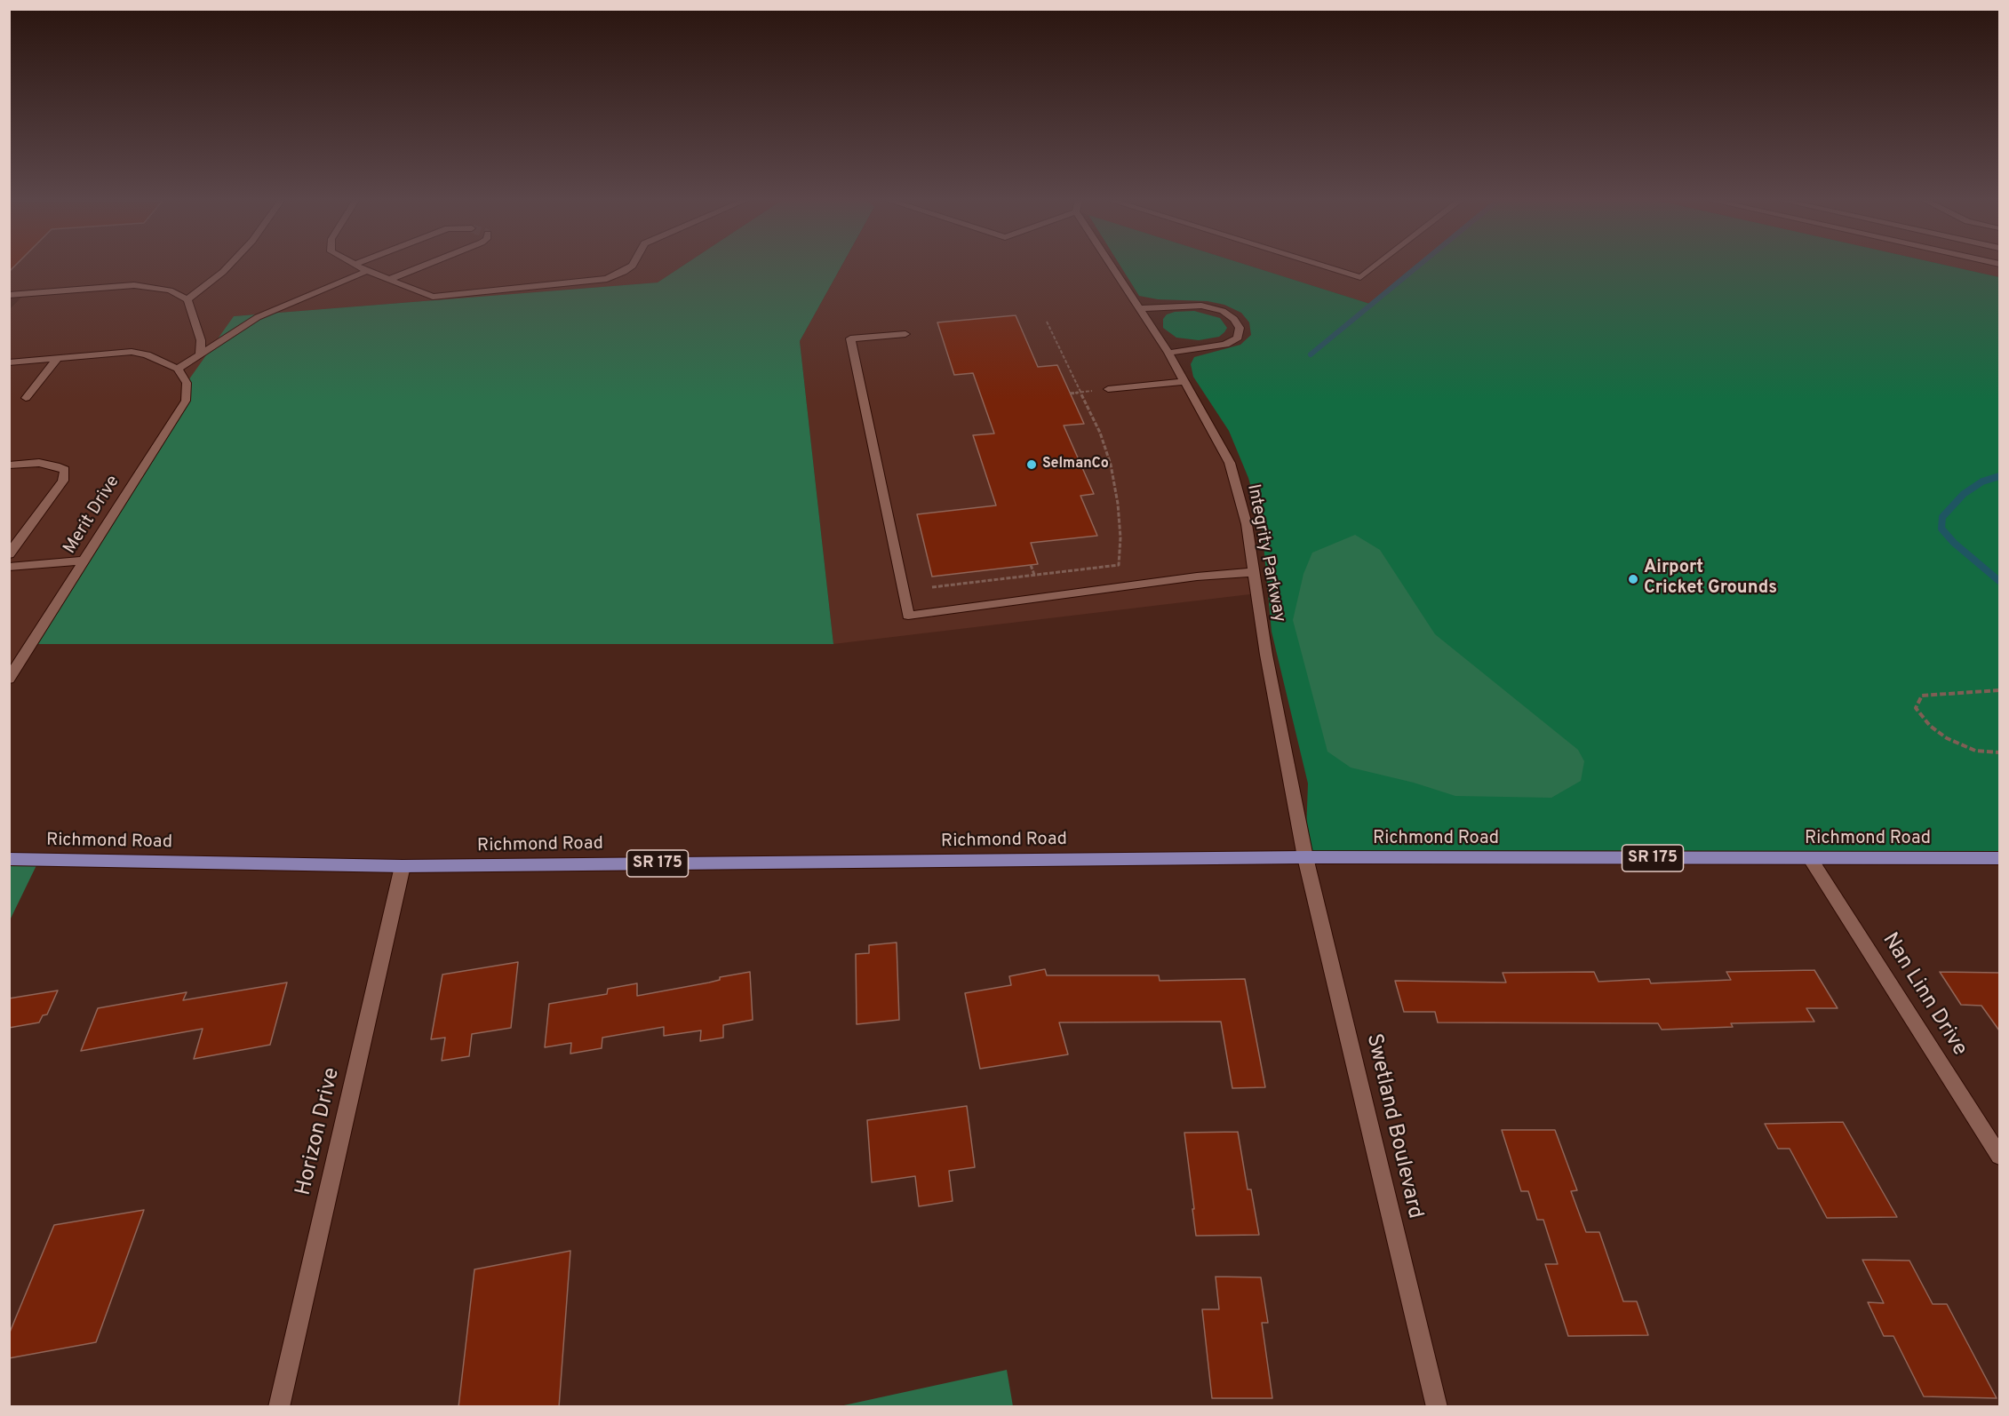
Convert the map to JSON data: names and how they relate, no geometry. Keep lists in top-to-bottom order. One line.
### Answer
{"streets":{"main road":["Richmond Road","SR 175"],"street":["Merit Drive","Integrity Parkway","Nan Linn Drive","Swetland Boulevard","Horizon Drive"]},"crossings":[["Integrity Parkway","Richmond Road"],["Integrity Parkway","Swetland Boulevard"],["Richmond Road","Nan Linn Drive"],["Richmond Road","Swetland Boulevard"],["Richmond Road","Horizon Drive"]],"places":["SelmanCo","Airport Cricket Grounds"]}
